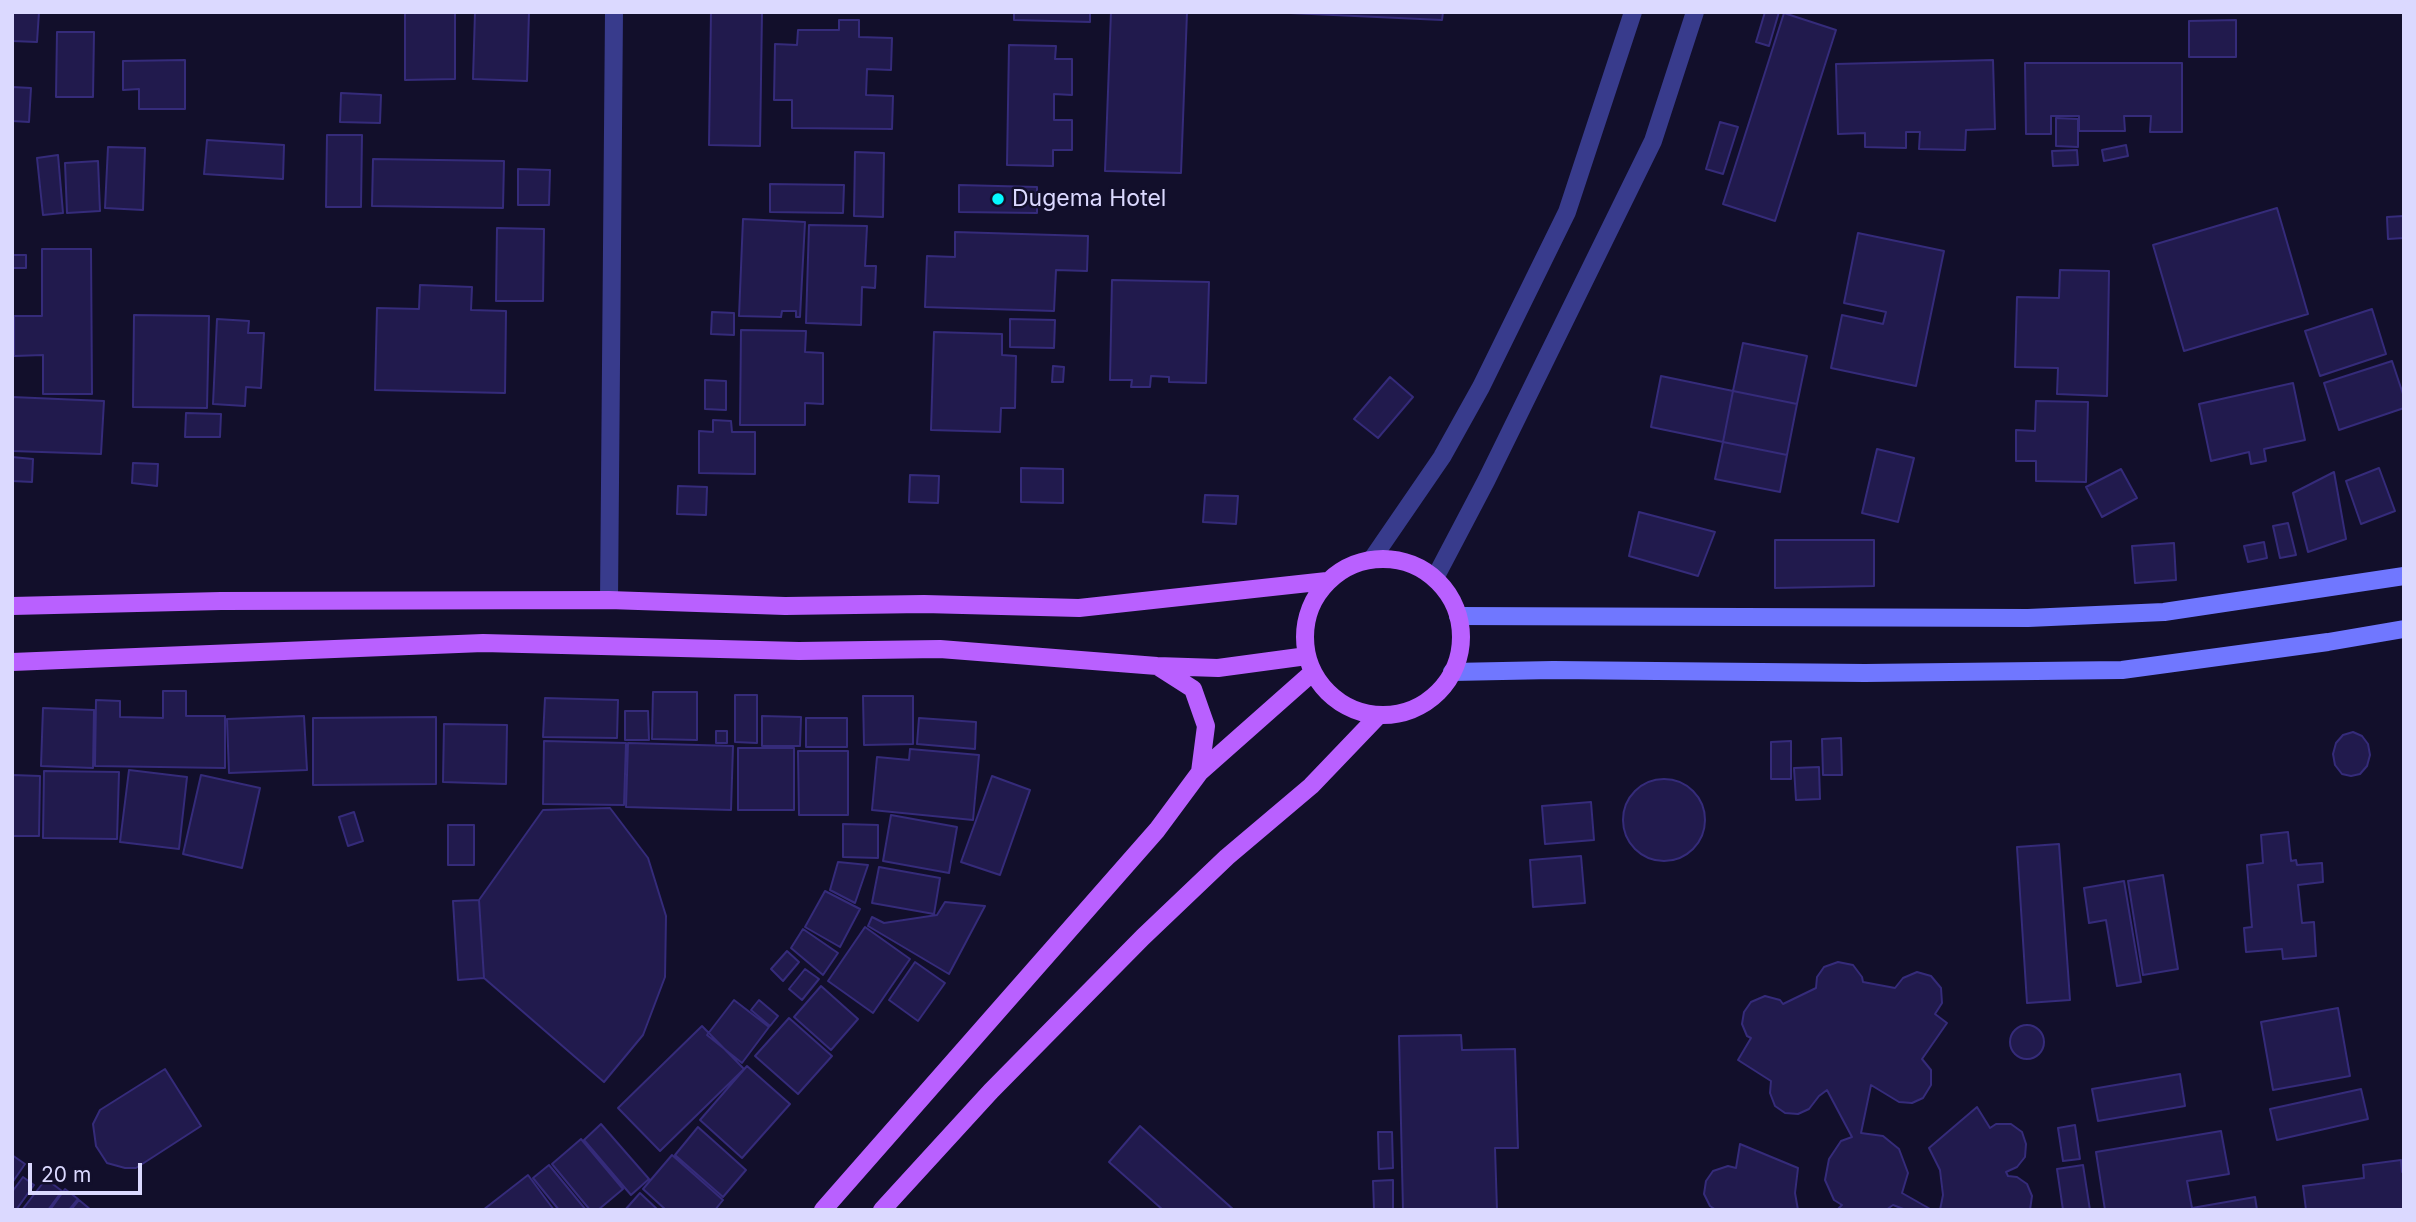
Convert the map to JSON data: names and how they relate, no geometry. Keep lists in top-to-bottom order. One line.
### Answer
{"places":["Dugema Hotel"],"scale_bar":"20 m"}
